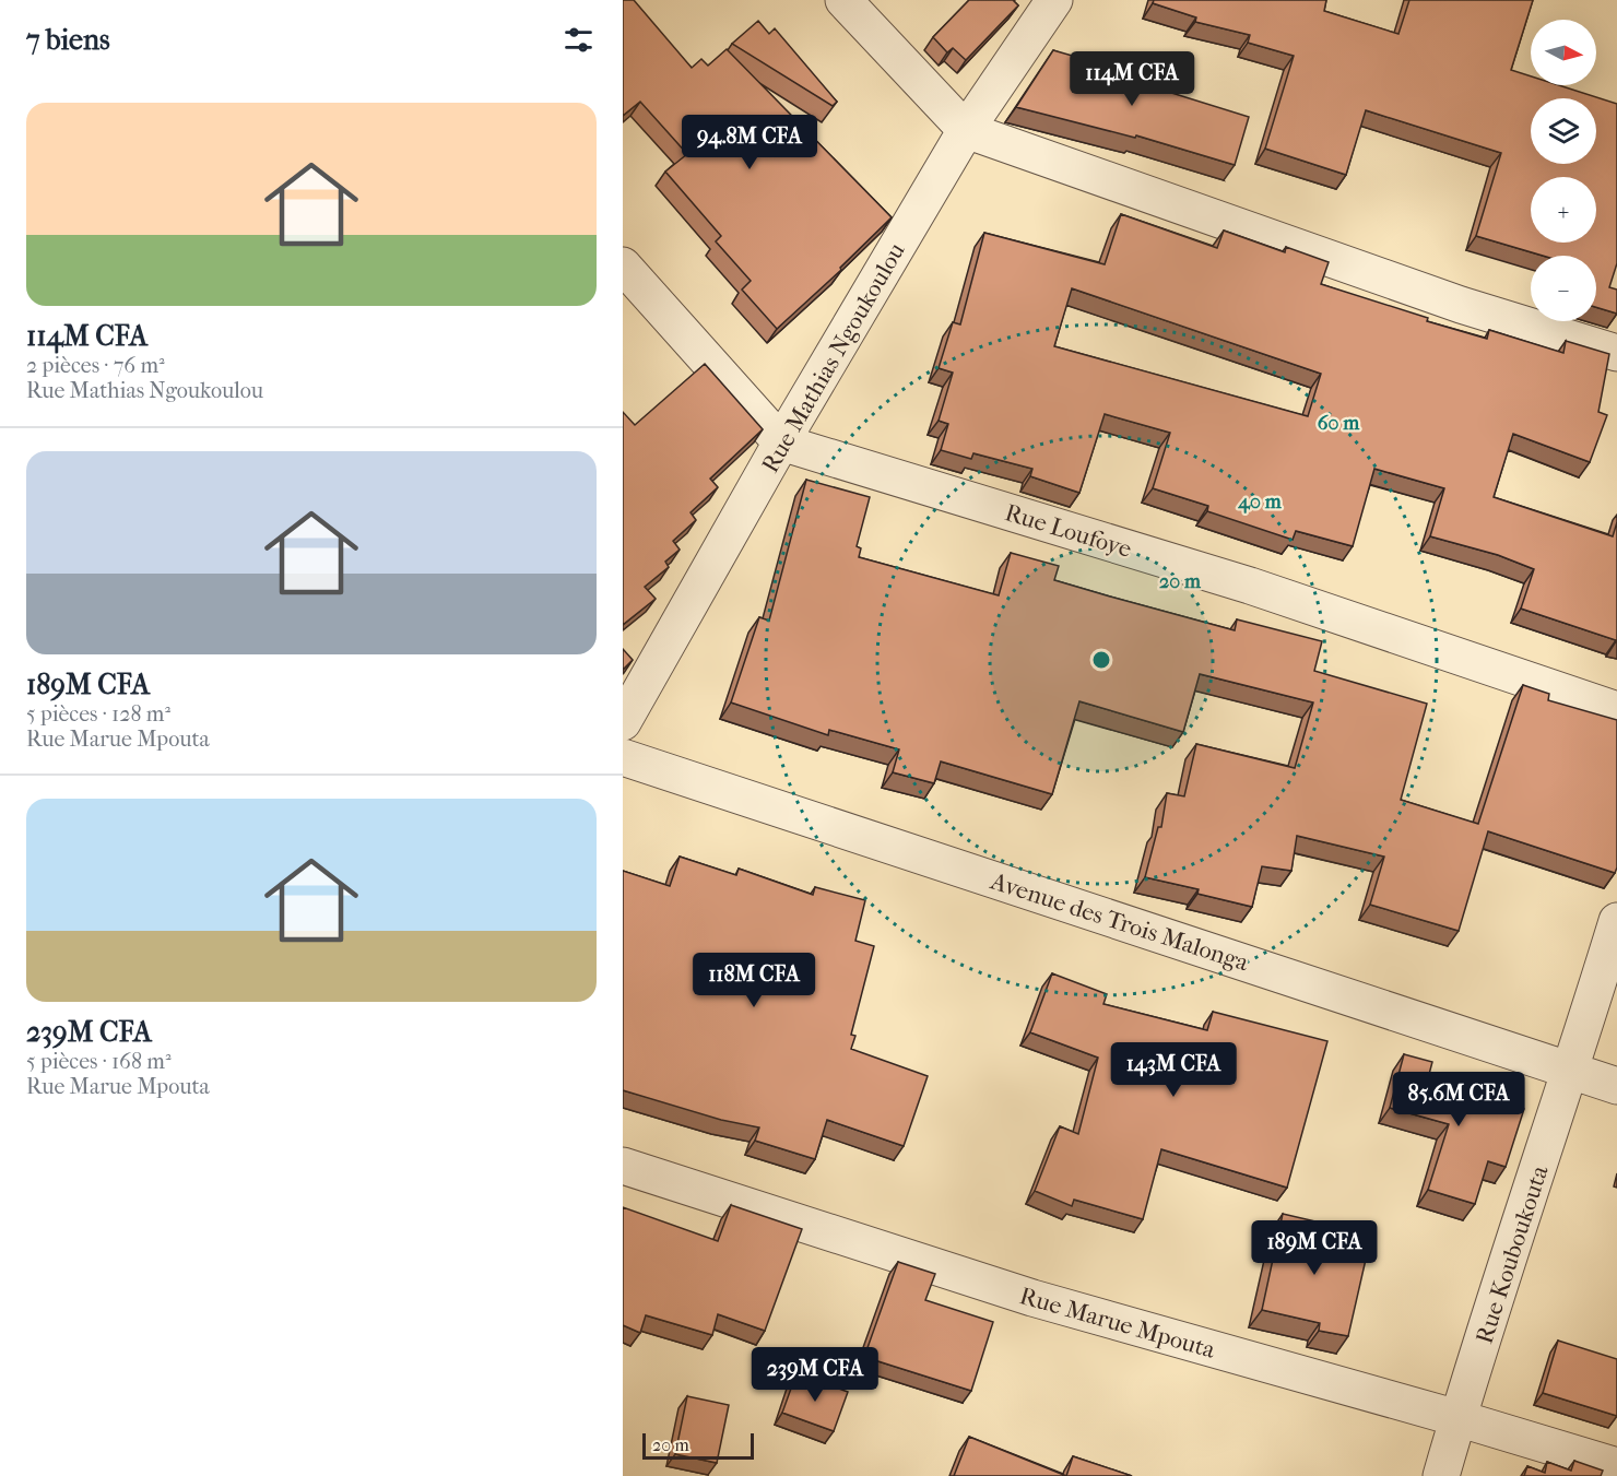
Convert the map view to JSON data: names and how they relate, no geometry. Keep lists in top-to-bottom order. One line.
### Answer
{"streets":{"street":["Rue Mathias Ngoukoulou","Rue Loufoye","Avenue des Trois Malonga","Rue Kouboukouta","Rue Marue Mpouta"]},"crossings":[["Rue Mathias Ngoukoulou","Rue Loufoye"],["Avenue des Trois Malonga","Rue Kouboukouta"],["Rue Kouboukouta","Rue Marue Mpouta"]],"scale_bar":"20 m","north":"right","page":{"heading":"7 biens","map_buttons":["+","−"],"price":["114M CFA","94.8M CFA","118M CFA","143M CFA","85.6M CFA","189M CFA","239M CFA"],"list":[{"name":"114M CFA","note":"2 pièces · 76 m² · Rue Mathias Ngoukoulou"},{"name":"189M CFA","note":"5 pièces · 128 m² · Rue Marue Mpouta"},{"name":"239M CFA","note":"5 pièces · 168 m² · Rue Marue Mpouta"}],"scale":"20 m"},"rings":["60 m","40 m","20 m"]}
